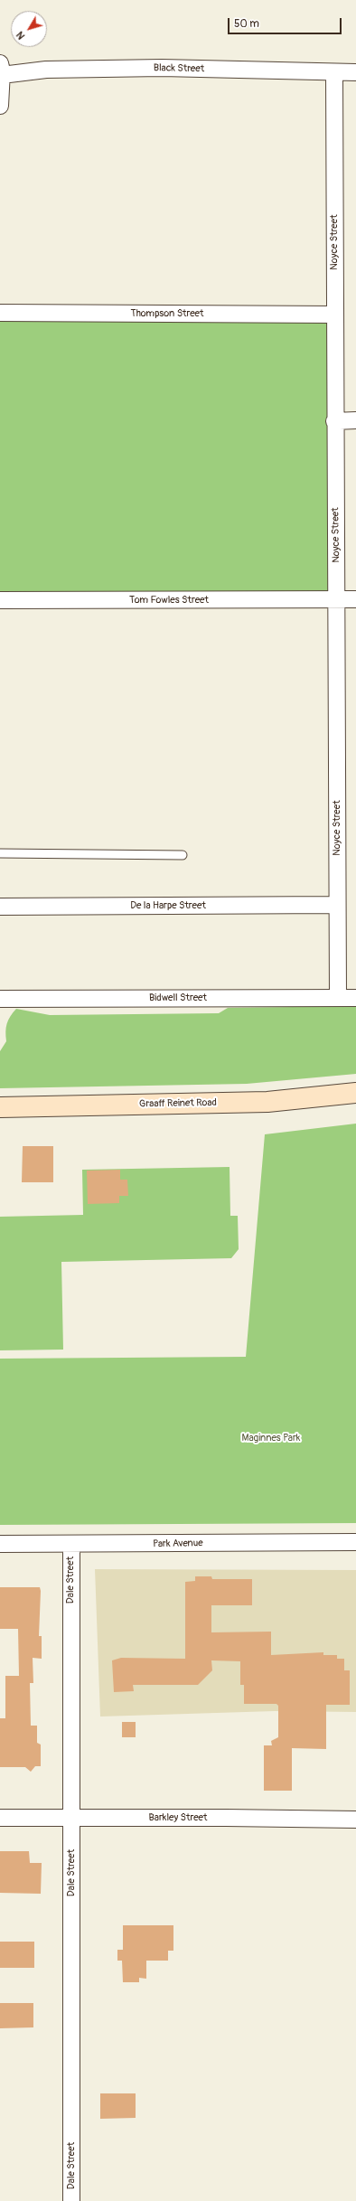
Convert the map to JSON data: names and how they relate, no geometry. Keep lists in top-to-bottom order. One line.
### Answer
{"streets":{"main road":["Graaff Reinet Road"],"street":["Black Street","Noyce Street","Thompson Street","Tom Fowles Street","De la Harpe Street","Bidwell Street","Park Avenue","Dale Street","Barkley Street"]},"crossings":[["Black Street","Noyce Street"],["Noyce Street","Thompson Street"],["Noyce Street","Tom Fowles Street"],["Noyce Street","De la Harpe Street"],["Noyce Street","Bidwell Street"],["Park Avenue","Dale Street"],["Dale Street","Barkley Street"]],"parks":["Maginnes Park"],"scale_bar":"50 m","north":"bottom left"}
